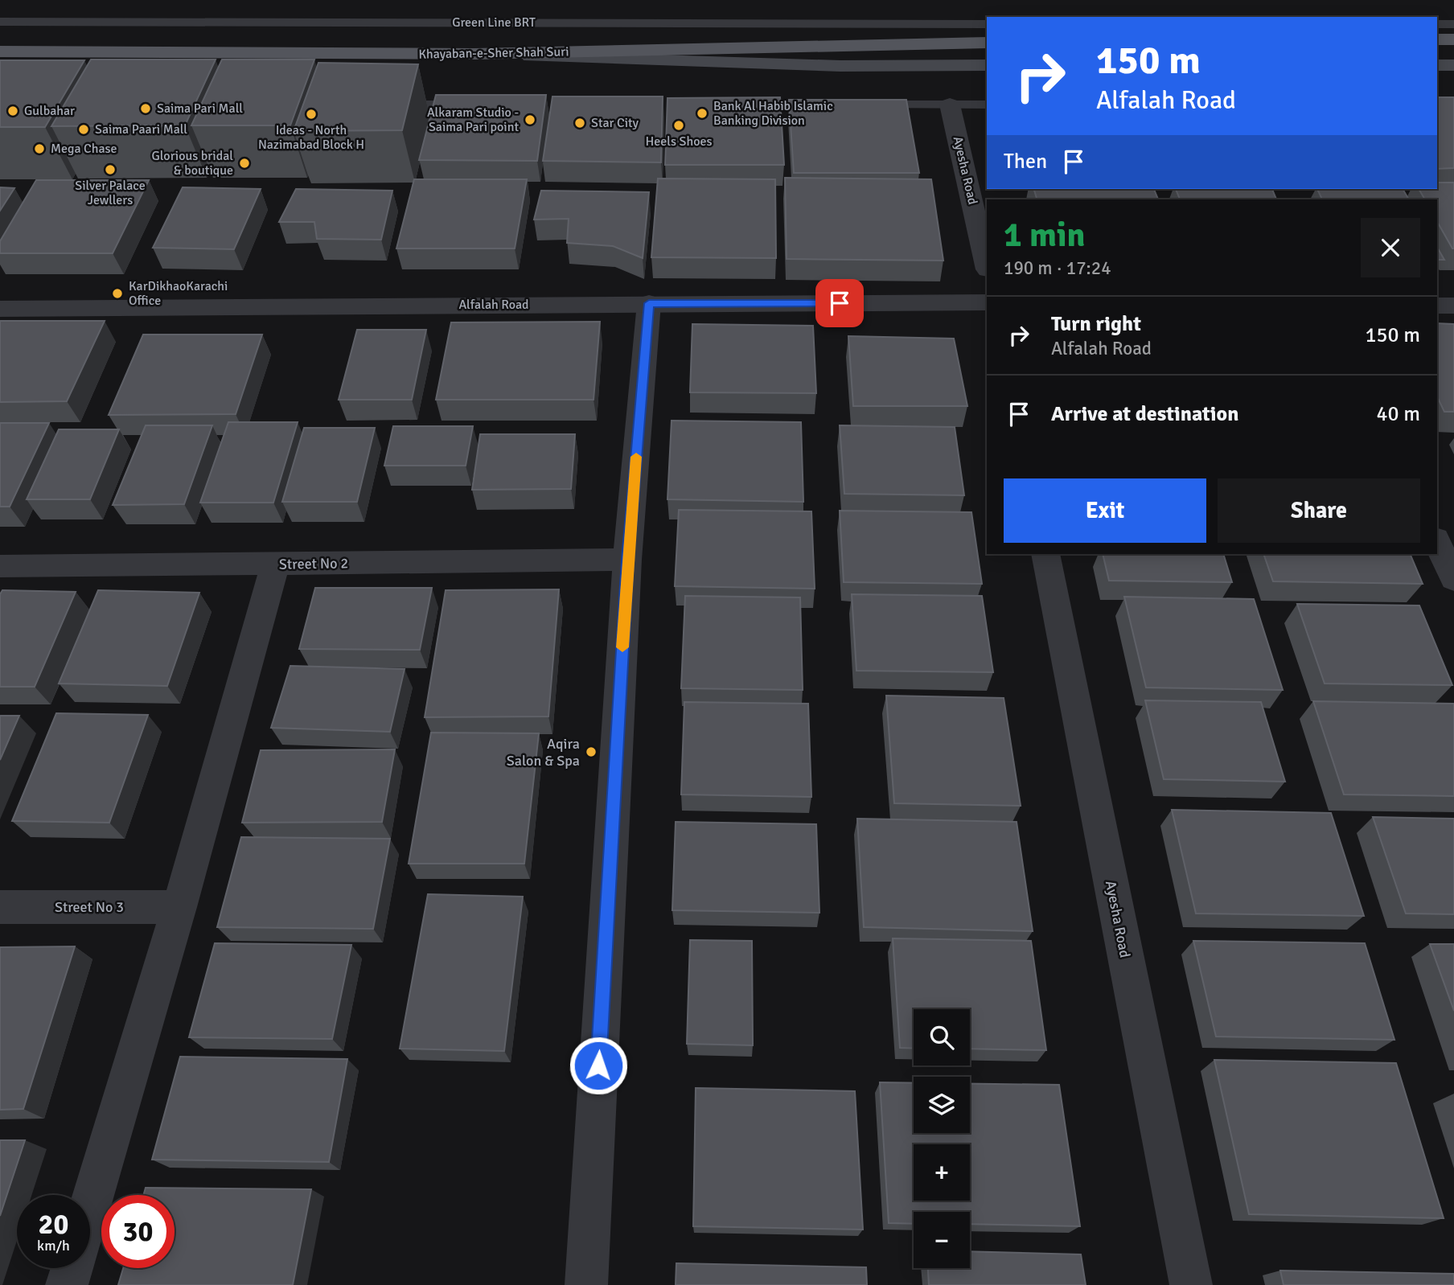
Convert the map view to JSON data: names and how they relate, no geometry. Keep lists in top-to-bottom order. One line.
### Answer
{"streets":{"main road":["Khayaban-e-Sher Shah Suri"],"street":["Ayesha Road","Alfalah Road","Street No 2","Street No 3"],"lane":["Green Line BRT"]},"places":["Saima Pari Mall","Gulbahar","Bank Al Habib Islamic Banking Division","Ideas - North Nazimabad Block H","Alkaram Studio - Saima Pari point","Star City","Heels Shoes","Saima Paari Mall","Mega Chase","Glorious bridal & boutique","Silver Palace Jewllers","KarDikhaoKarachi Office","Aqira Salon & Spa"],"page":{"turn":["150 m","Alfalah Road"],"then":"Then","heading":["1 min","190 m · 17:24"],"list":[{"name":"Turn right","note":"Alfalah Road","value":"150 m"},{"name":"Arrive at destination","value":"40 m"}],"buttons":["Exit","Share"],"map_buttons":["+","−"],"speed":"20 km/h","limit":"30"}}
